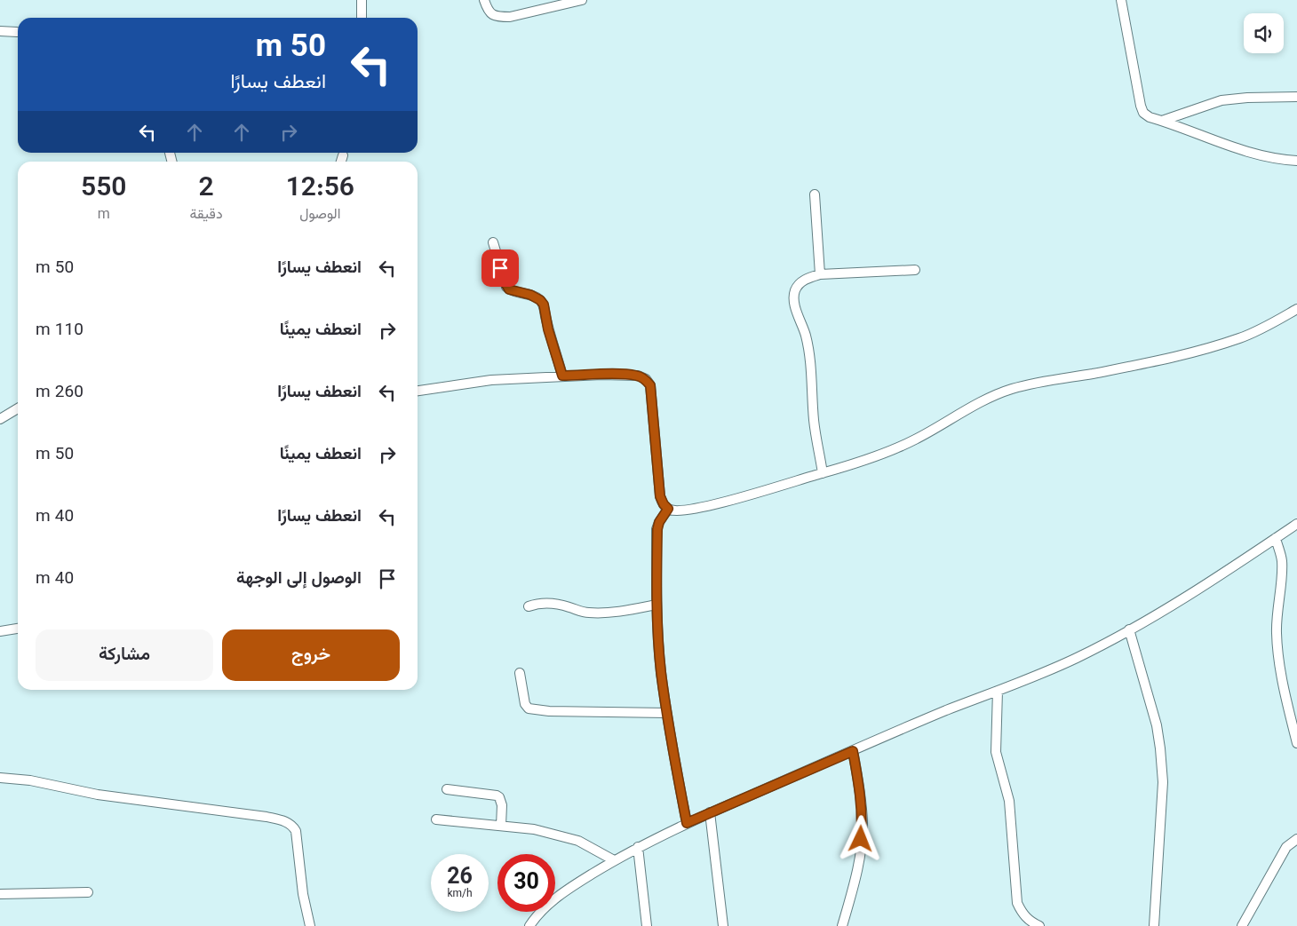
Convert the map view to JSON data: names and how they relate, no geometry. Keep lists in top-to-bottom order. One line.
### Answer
{"page":{"turn":["50 m","انعطف يسارًا"],"eta":["12:56","الوصول","2","دقيقة","550","m"],"list":[{"name":"انعطف يسارًا","value":"50 m"},{"name":"انعطف يمينًا","value":"110 m"},{"name":"انعطف يسارًا","value":"260 m"},{"name":"انعطف يمينًا","value":"50 m"},{"name":"انعطف يسارًا","value":"40 m"},{"name":"الوصول إلى الوجهة","value":"40 m"}],"buttons":["خروج","مشاركة"],"speed":"26 km/h","limit":"30"}}
